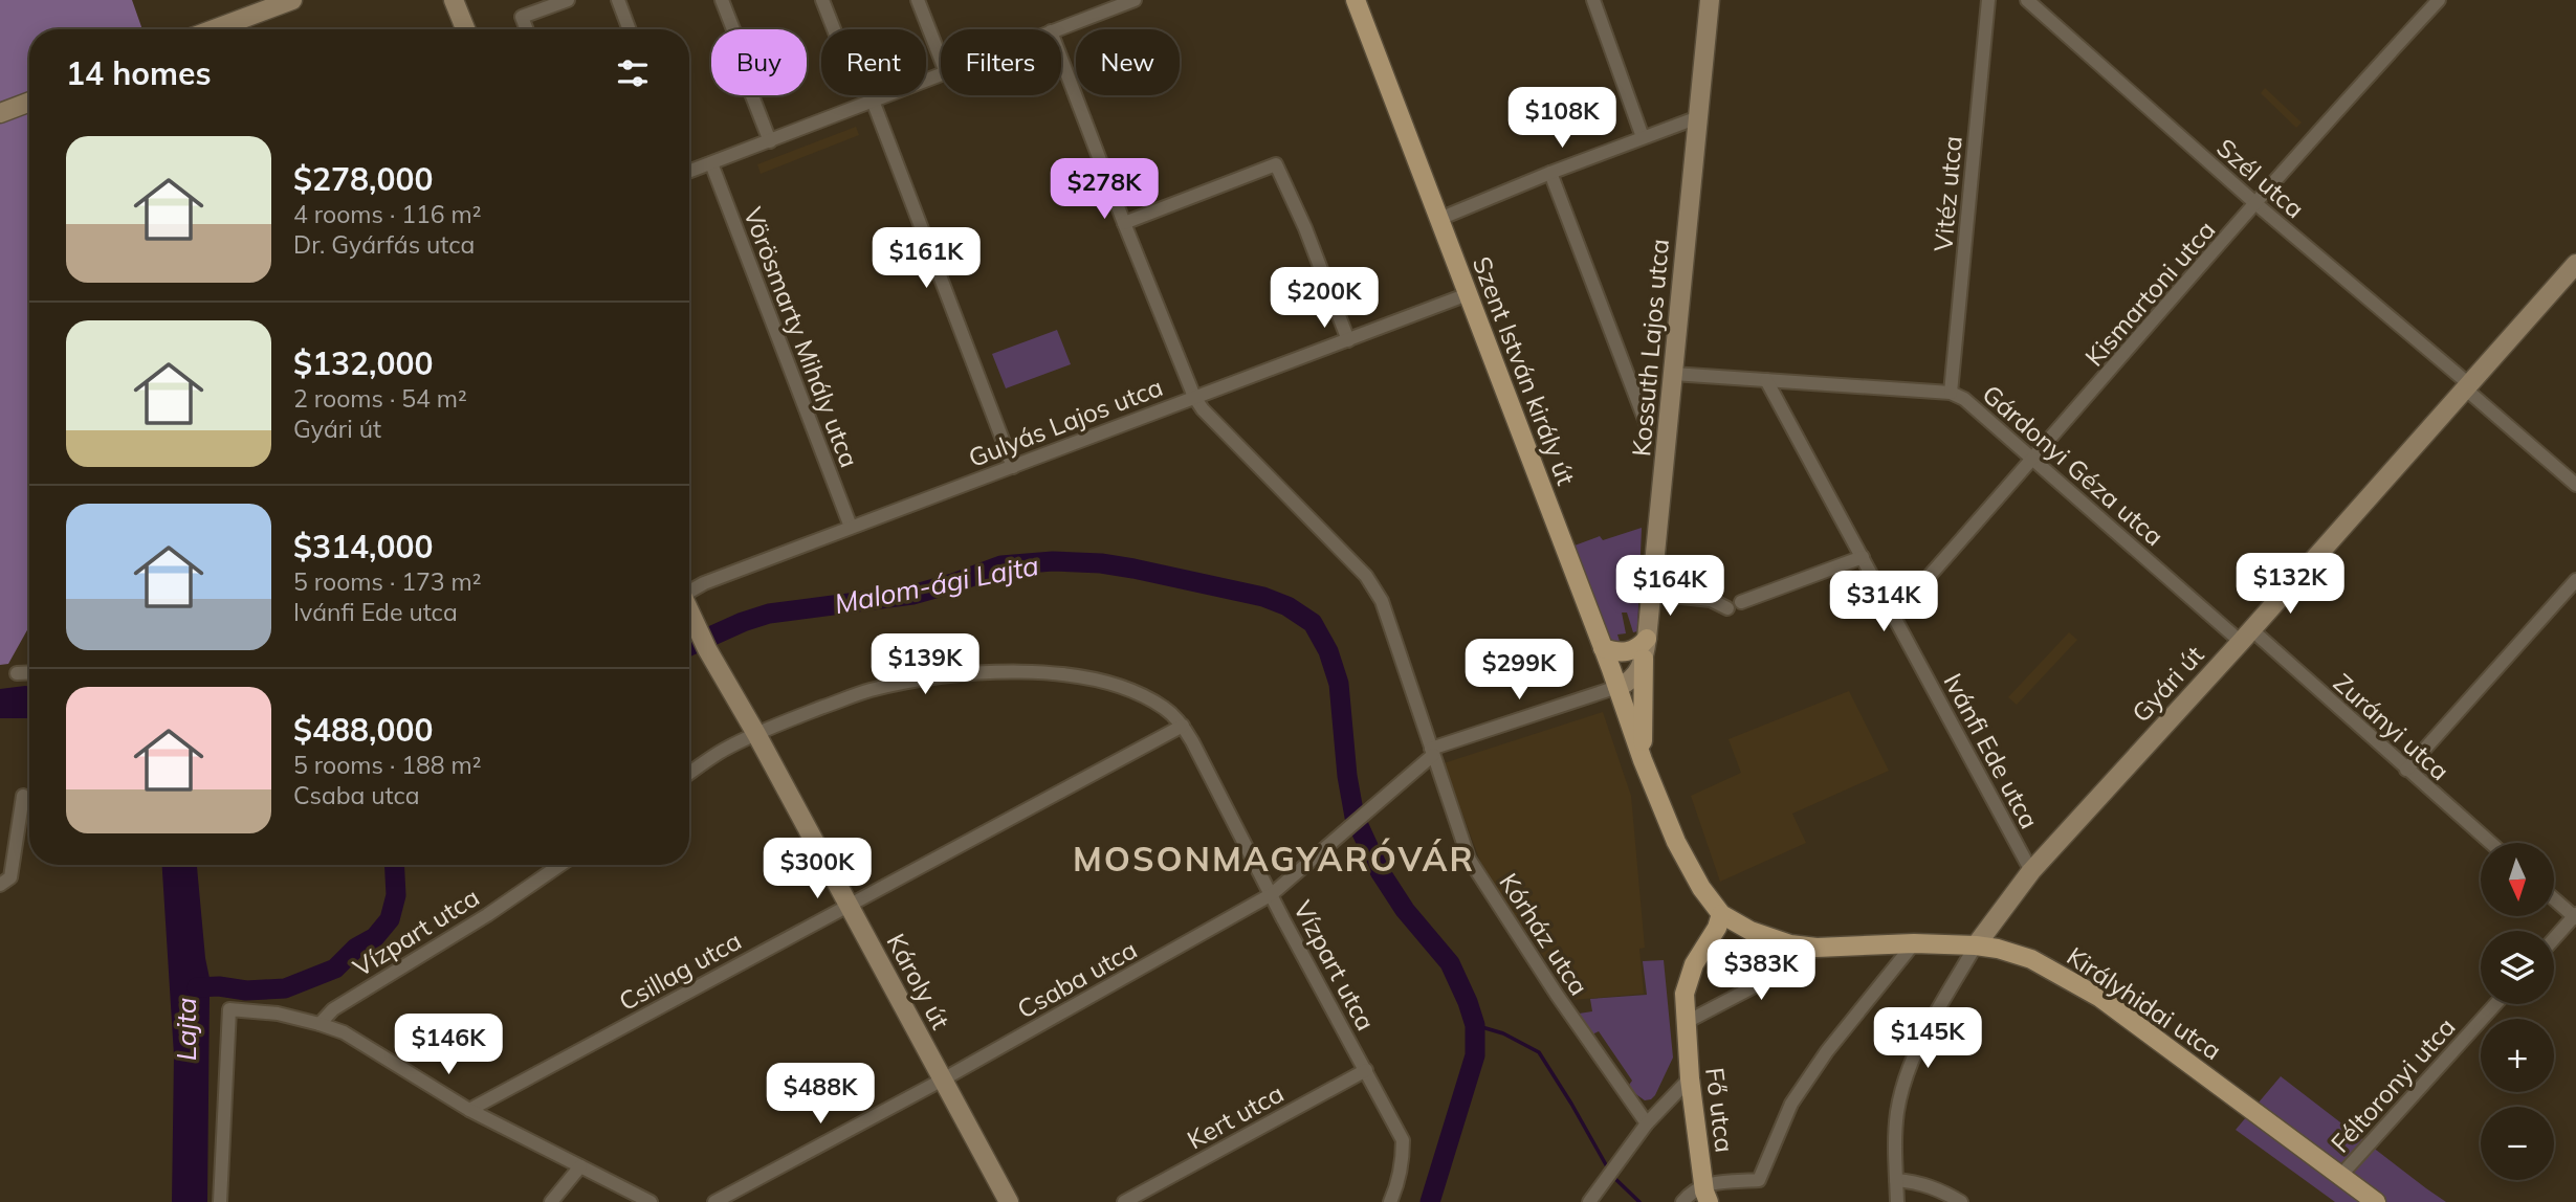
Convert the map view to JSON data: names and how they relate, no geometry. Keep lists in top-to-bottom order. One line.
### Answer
{"streets":{"main road":["Szent István király út","Királyhidai utca","Fő utca"],"street":["Szél utca","Vitéz utca","Kismartoni utca","Vörösmarty Mihály utca","Kossuth Lajos utca","Gulyás Lajos utca","Gárdonyi Géza utca","Gyári út","Zurányi utca","Ivánfi Ede utca","Vízpart utca","Kórház utca","Csillag utca","Csaba utca","Károly út","Féltoronyi utca","Kert utca"]},"crossings":[["Szél utca","Kismartoni utca"],["Szél utca","Gyári út"],["Vitéz utca","Gárdonyi Géza utca"],["Kismartoni utca","Gárdonyi Géza utca"],["Kismartoni utca","Ivánfi Ede utca"],["Vörösmarty Mihály utca","Gulyás Lajos utca"],["Kossuth Lajos utca","Gárdonyi Géza utca"],["Szent István király út","Gulyás Lajos utca"],["Szent István király út","Csaba utca"],["Szent István király út","Királyhidai utca"],["Gulyás Lajos utca","Kórház utca"],["Gárdonyi Géza utca","Gyári út"],["Gárdonyi Géza utca","Zurányi utca"],["Gárdonyi Géza utca","Ivánfi Ede utca"],["Gyári út","Zurányi utca"],["Gyári út","Ivánfi Ede utca"],["Gyári út","Királyhidai utca"],["Vízpart utca","Csillag utca"],["Vízpart utca","Csaba utca"],["Vízpart utca","Károly út"],["Vízpart utca","Kert utca"],["Kórház utca","Csaba utca"],["Csillag utca","Károly út"],["Csaba utca","Károly út"],["Királyhidai utca","Féltoronyi utca"],["Királyhidai utca","Fő utca"]],"districts":["MOSONMAGYARÓVÁR"],"water":["Malom-ági Lajta","Lajta"],"north":"bottom","page":{"chip":["Buy","Rent","Filters","New"],"heading":"14 homes","price":["$108K","$278K","$161K","$200K","$132K","$164K","$314K","$139K","$299K","$300K","$383K","$145K","$146K","$488K"],"list":[{"name":"$278,000","note":"4 rooms · 116 m² · Dr. Gyárfás utca"},{"name":"$132,000","note":"2 rooms · 54 m² · Gyári út"},{"name":"$314,000","note":"5 rooms · 173 m² · Ivánfi Ede utca"},{"name":"$488,000","note":"5 rooms · 188 m² · Csaba utca"}],"map_buttons":["+","−"]}}
